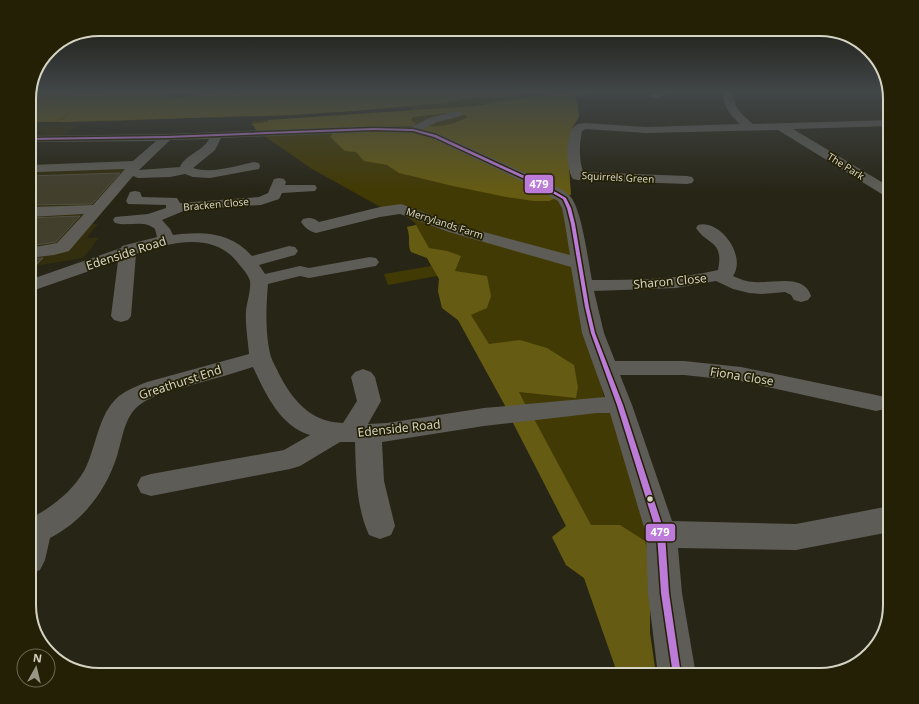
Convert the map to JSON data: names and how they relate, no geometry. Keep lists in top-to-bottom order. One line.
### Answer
{"streets":{"street":["The Park","Squirrels Green","Bracken Close","Merrylands Farm","Edenside Road","Sharon Close","Fiona Close","Greathurst End"]},"crossings":[["Merrylands Farm","Sharon Close"],["Edenside Road","Greathurst End"]],"lines":["transit line 479"],"north":"top"}
